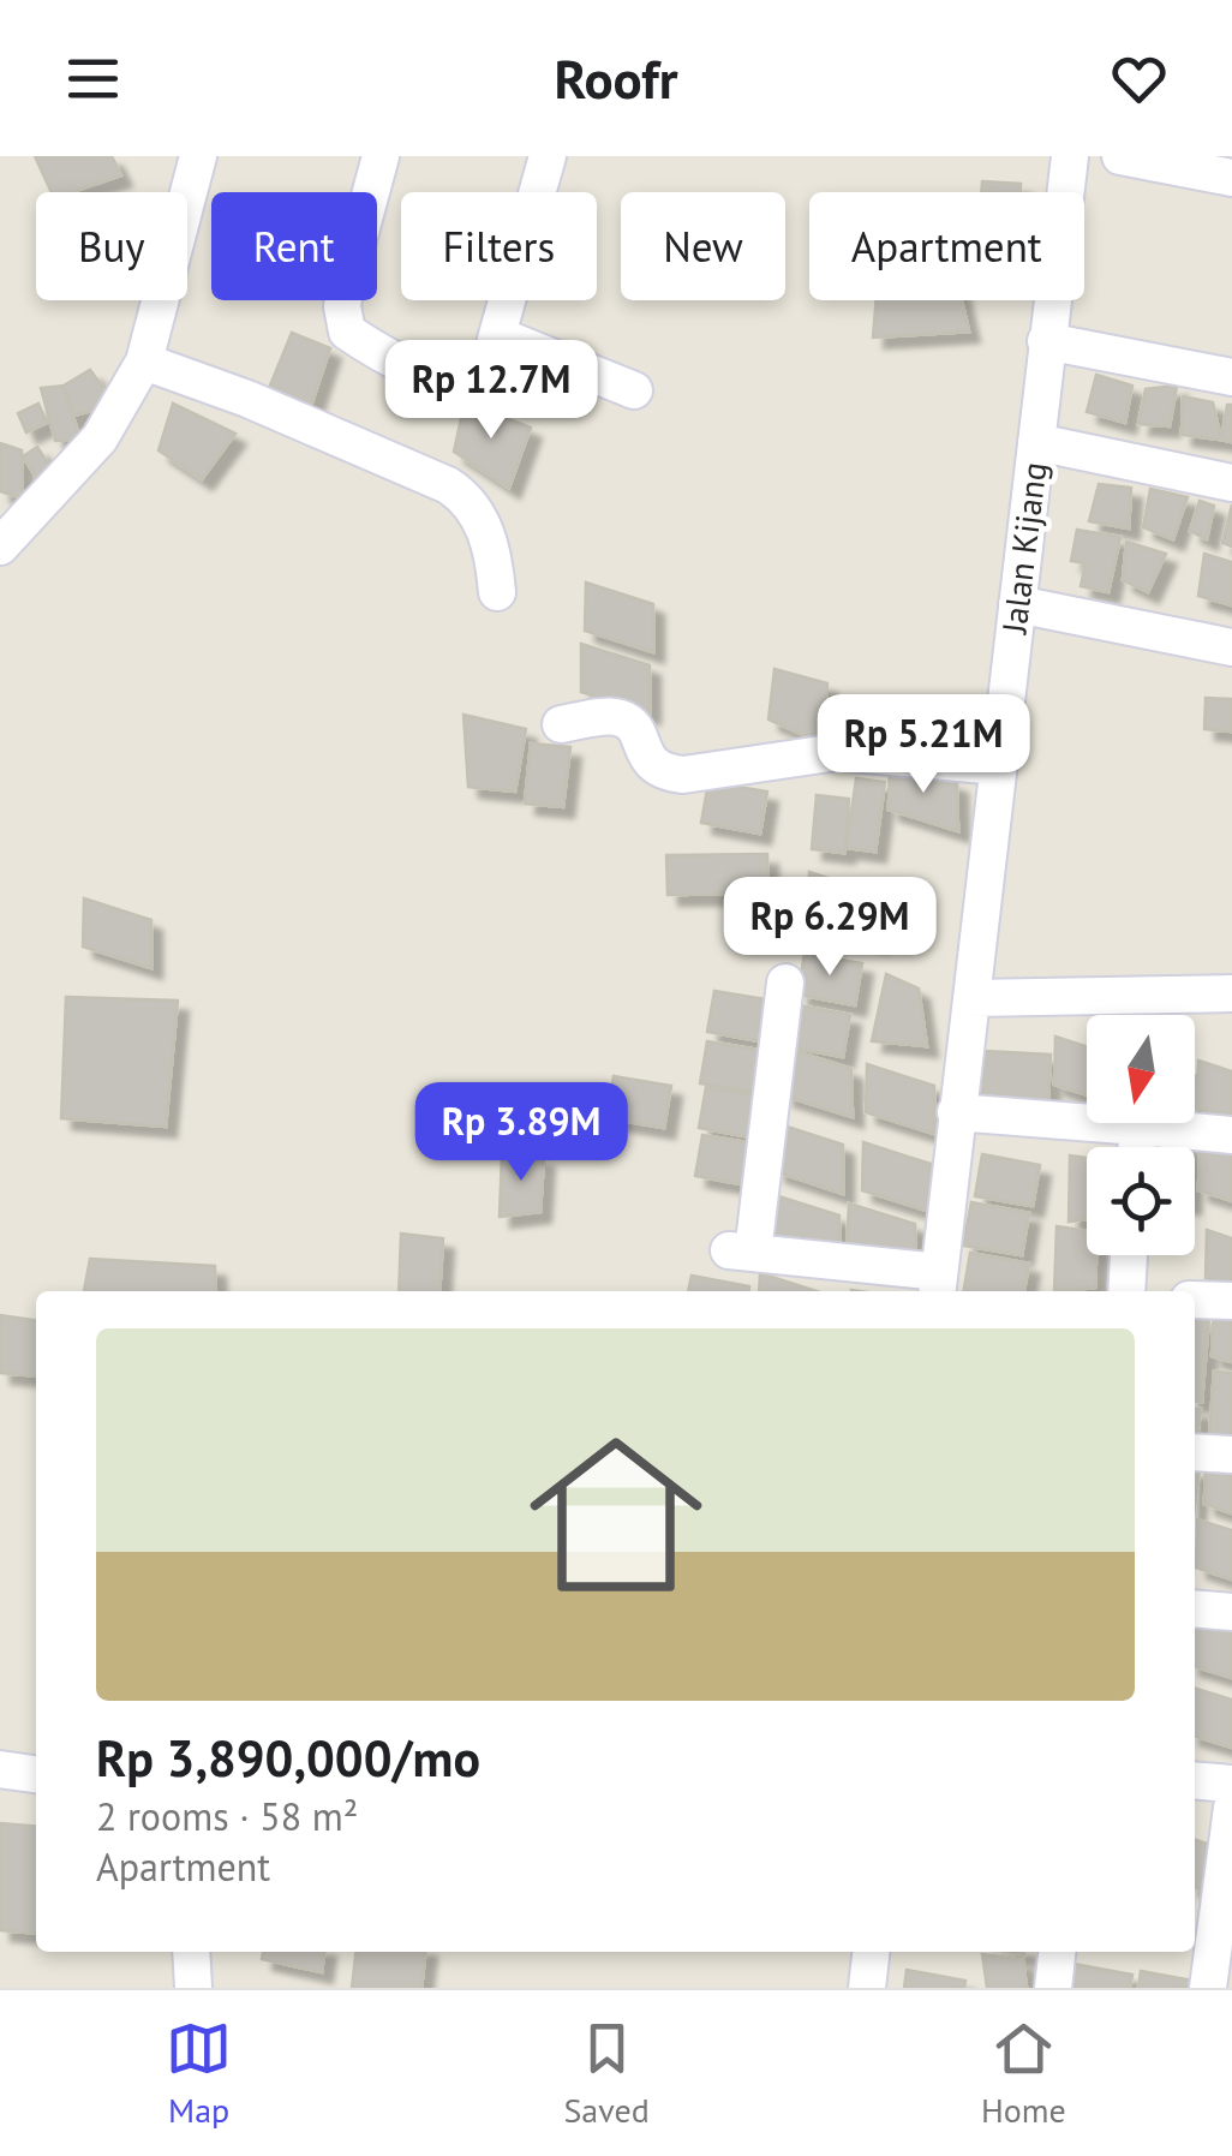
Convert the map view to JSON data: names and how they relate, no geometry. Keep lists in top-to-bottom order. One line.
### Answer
{"streets":{"street":["Jalan Kijang"]},"north":"bottom","page":{"header":"Roofr","chip":["Buy","Rent","Filters","New","Apartment"],"price":["Rp 12.7M","Rp 5.21M","Rp 6.29M","Rp 3.89M"],"list":[{"name":"Rp 3,890,000/mo","note":"2 rooms · 58 m² · Apartment"}],"tabs":["Map","Saved","Home"]}}
